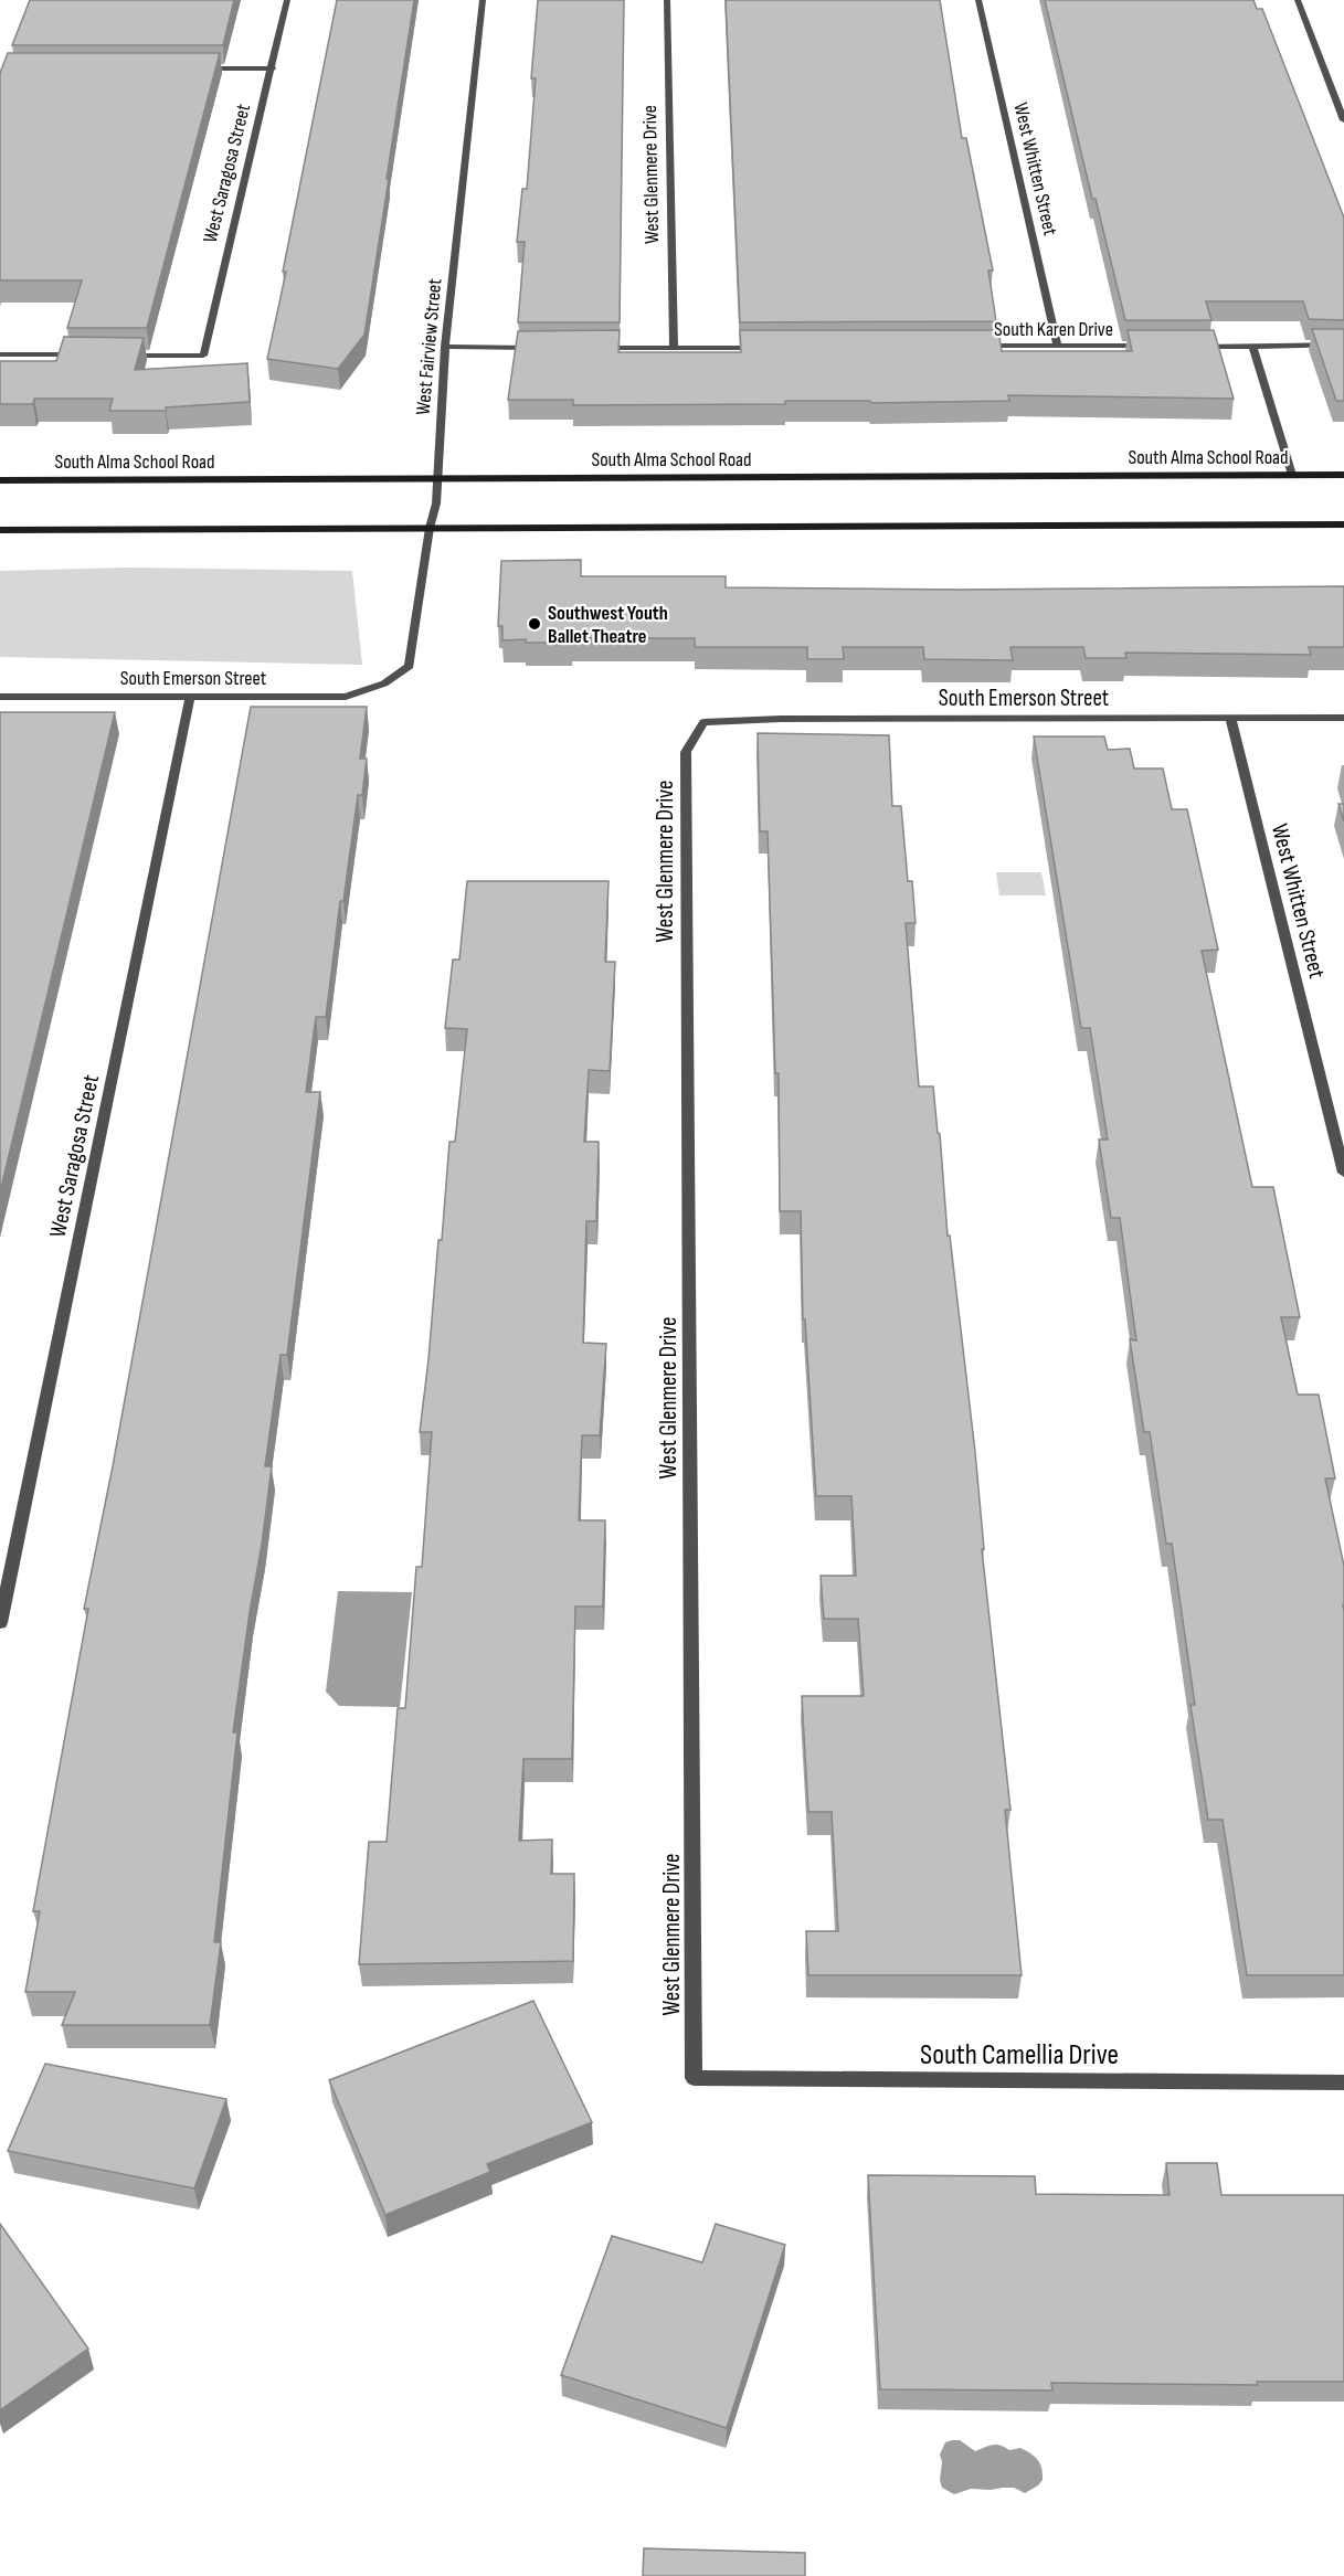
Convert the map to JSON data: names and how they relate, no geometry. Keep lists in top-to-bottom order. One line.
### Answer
{"streets":{"main road":["South Alma School Road"],"street":["West Whitten Street","West Saragosa Street","West Glenmere Drive","South Karen Drive","West Fairview Street","South Emerson Street","South Camellia Drive"]},"crossings":[["West Whitten Street","South Karen Drive"],["West Whitten Street","South Emerson Street"],["West Saragosa Street","South Emerson Street"],["West Glenmere Drive","South Emerson Street"],["West Glenmere Drive","South Camellia Drive"],["West Fairview Street","South Alma School Road"],["West Fairview Street","South Emerson Street"]],"places":["Southwest Youth Ballet Theatre"]}
